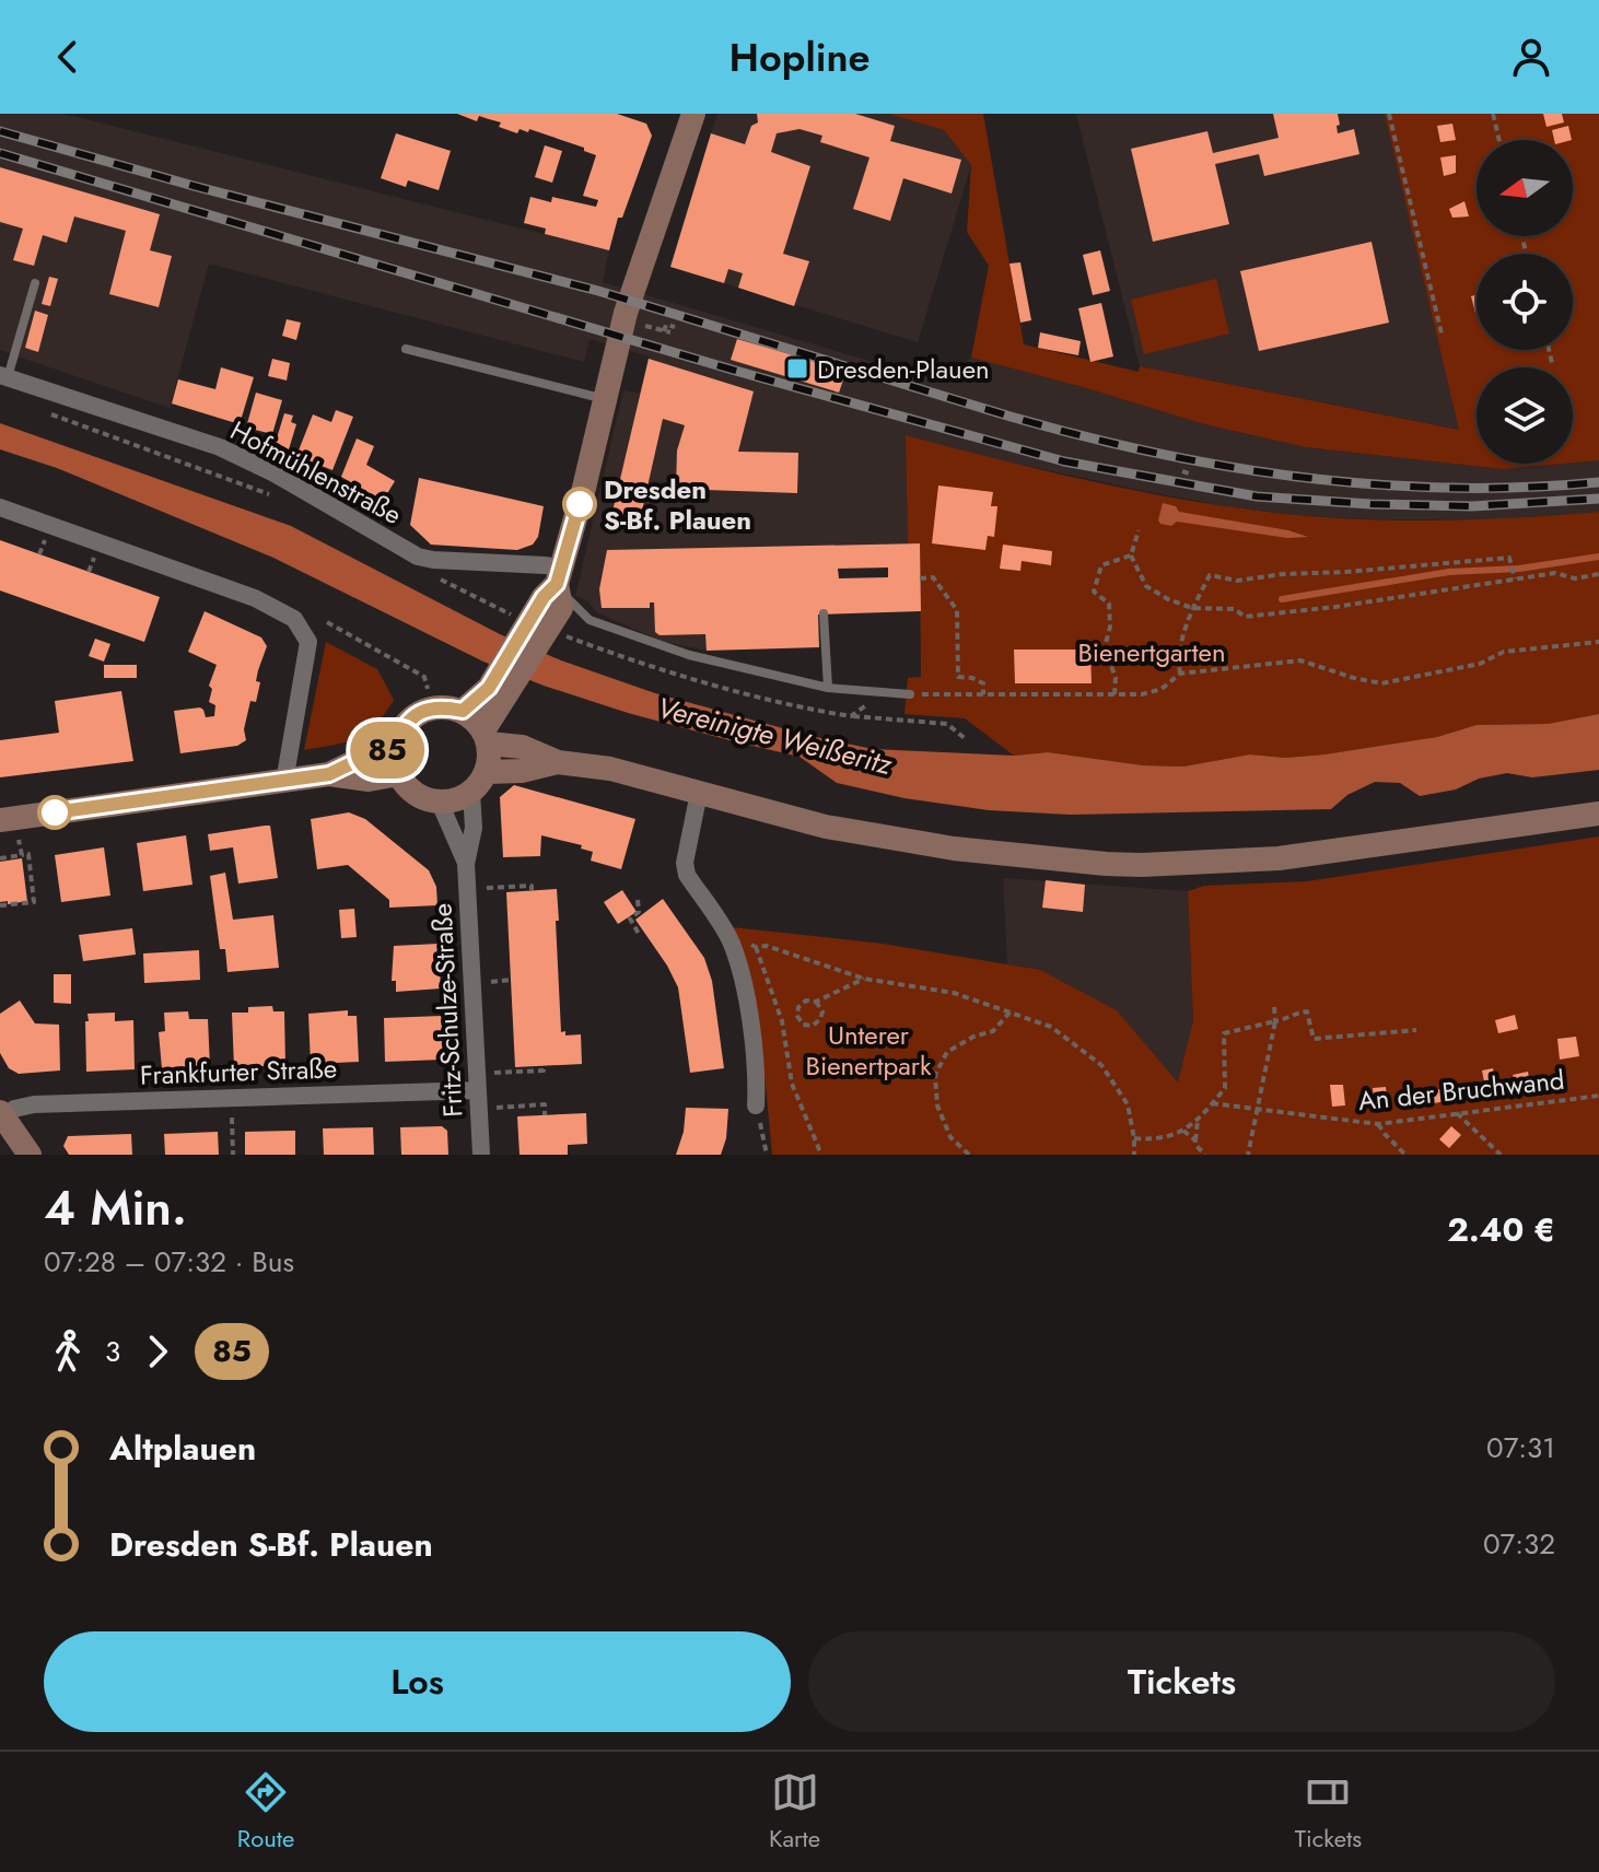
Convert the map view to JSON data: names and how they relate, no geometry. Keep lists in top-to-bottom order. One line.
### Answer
{"streets":{"street":["Hofmühlenstraße","Fritz-Schulze-Straße","Frankfurter Straße"],"path":["An der Bruchwand"]},"crossings":[["Fritz-Schulze-Straße","Frankfurter Straße"]],"water":["Vereinigte Weißeritz"],"parks":["Bienertgarten","Unterer Bienertpark"],"places":{"transit":["Dresden-Plauen"],"other":["Dresden S-Bf. Plauen"]},"lines":["bus line 85"],"north":"left","page":{"header":"Hopline","on_map":"85","heading":["4 Min.","07:28 – 07:32 · Bus","2.40 €"],"legs":["3","85"],"list":[{"name":"Altplauen","value":"07:31"},{"name":"Dresden S-Bf. Plauen","value":"07:32"}],"buttons":["Los","Tickets"],"tabs":["Route","Karte","Tickets"]}}
